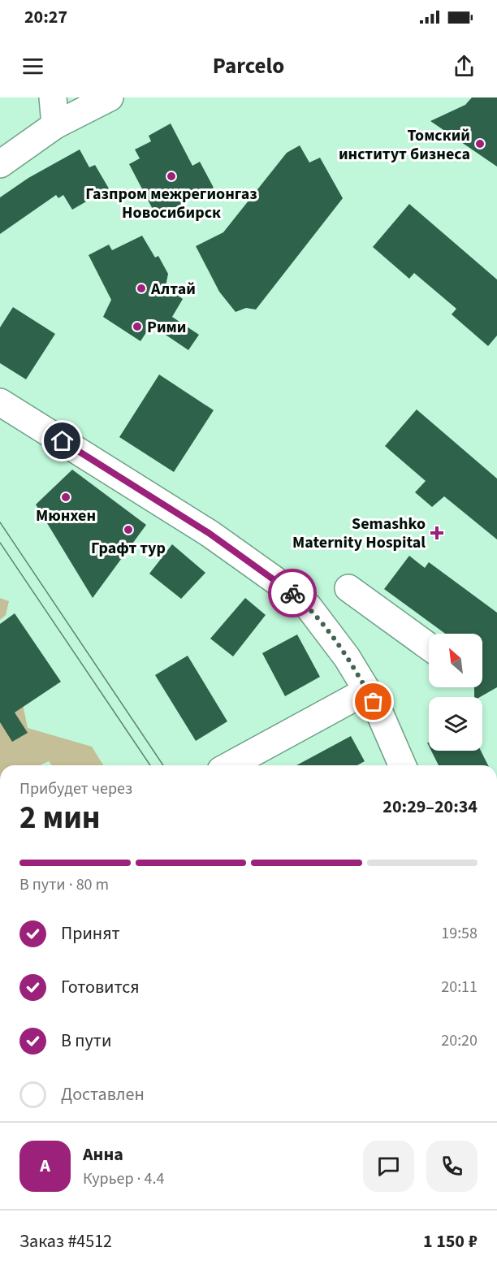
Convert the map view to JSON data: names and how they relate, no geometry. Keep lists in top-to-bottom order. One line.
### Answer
{"places":{"other":["Томский институт бизнеса","Газпром межрегионгаз Новосибирск","Алтай","Рими","Мюнхен","Графт тур"],"health":["Semashko Maternity Hospital"]},"north":"top left","page":{"status":"20:27","header":"Parcelo","heading":["2 мин","Прибудет через","20:29–20:34"],"panel":["Анна","Курьер · 4.4","Заказ #4512","1 150 ₽"],"bar":"В пути · 80 m","list":[["Принят","19:58"],["Готовится","20:11"],["В пути","20:20"],"Доставлен"],"round":"А"}}
